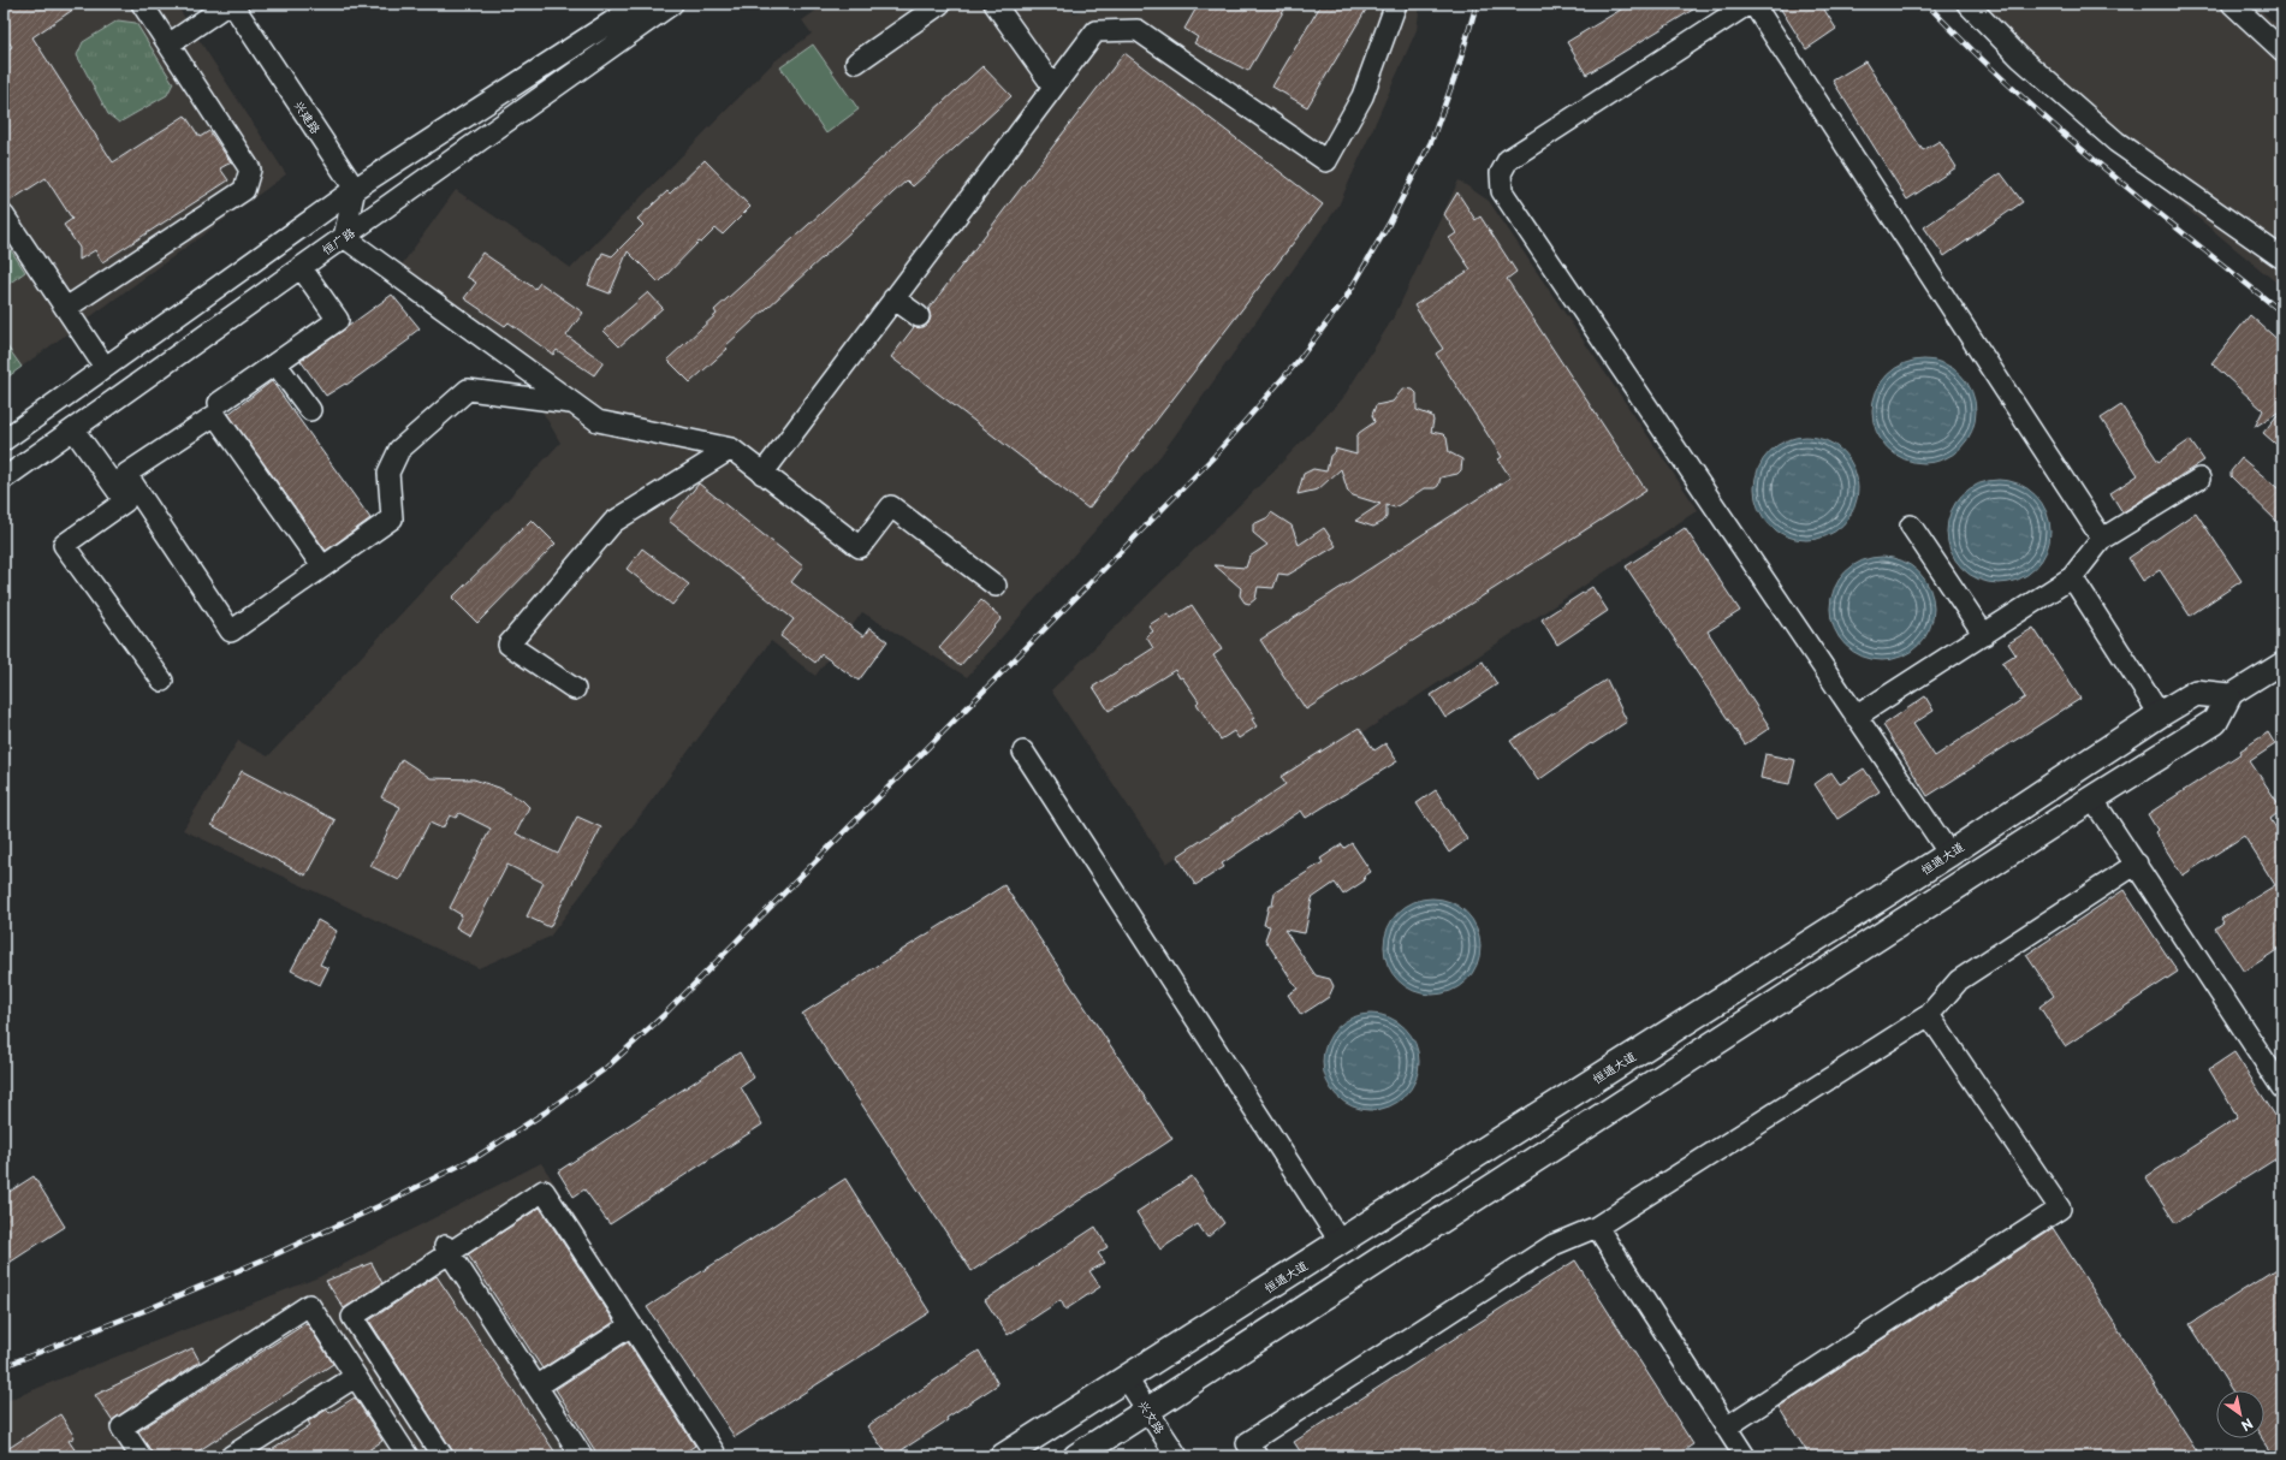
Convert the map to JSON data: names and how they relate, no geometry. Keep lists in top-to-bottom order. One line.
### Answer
{"streets":{"main road":["恒通大道"],"street":["兴建路","恒广路","兴文路"]},"crossings":[["恒通大道","兴文路"]],"north":"bottom right"}
